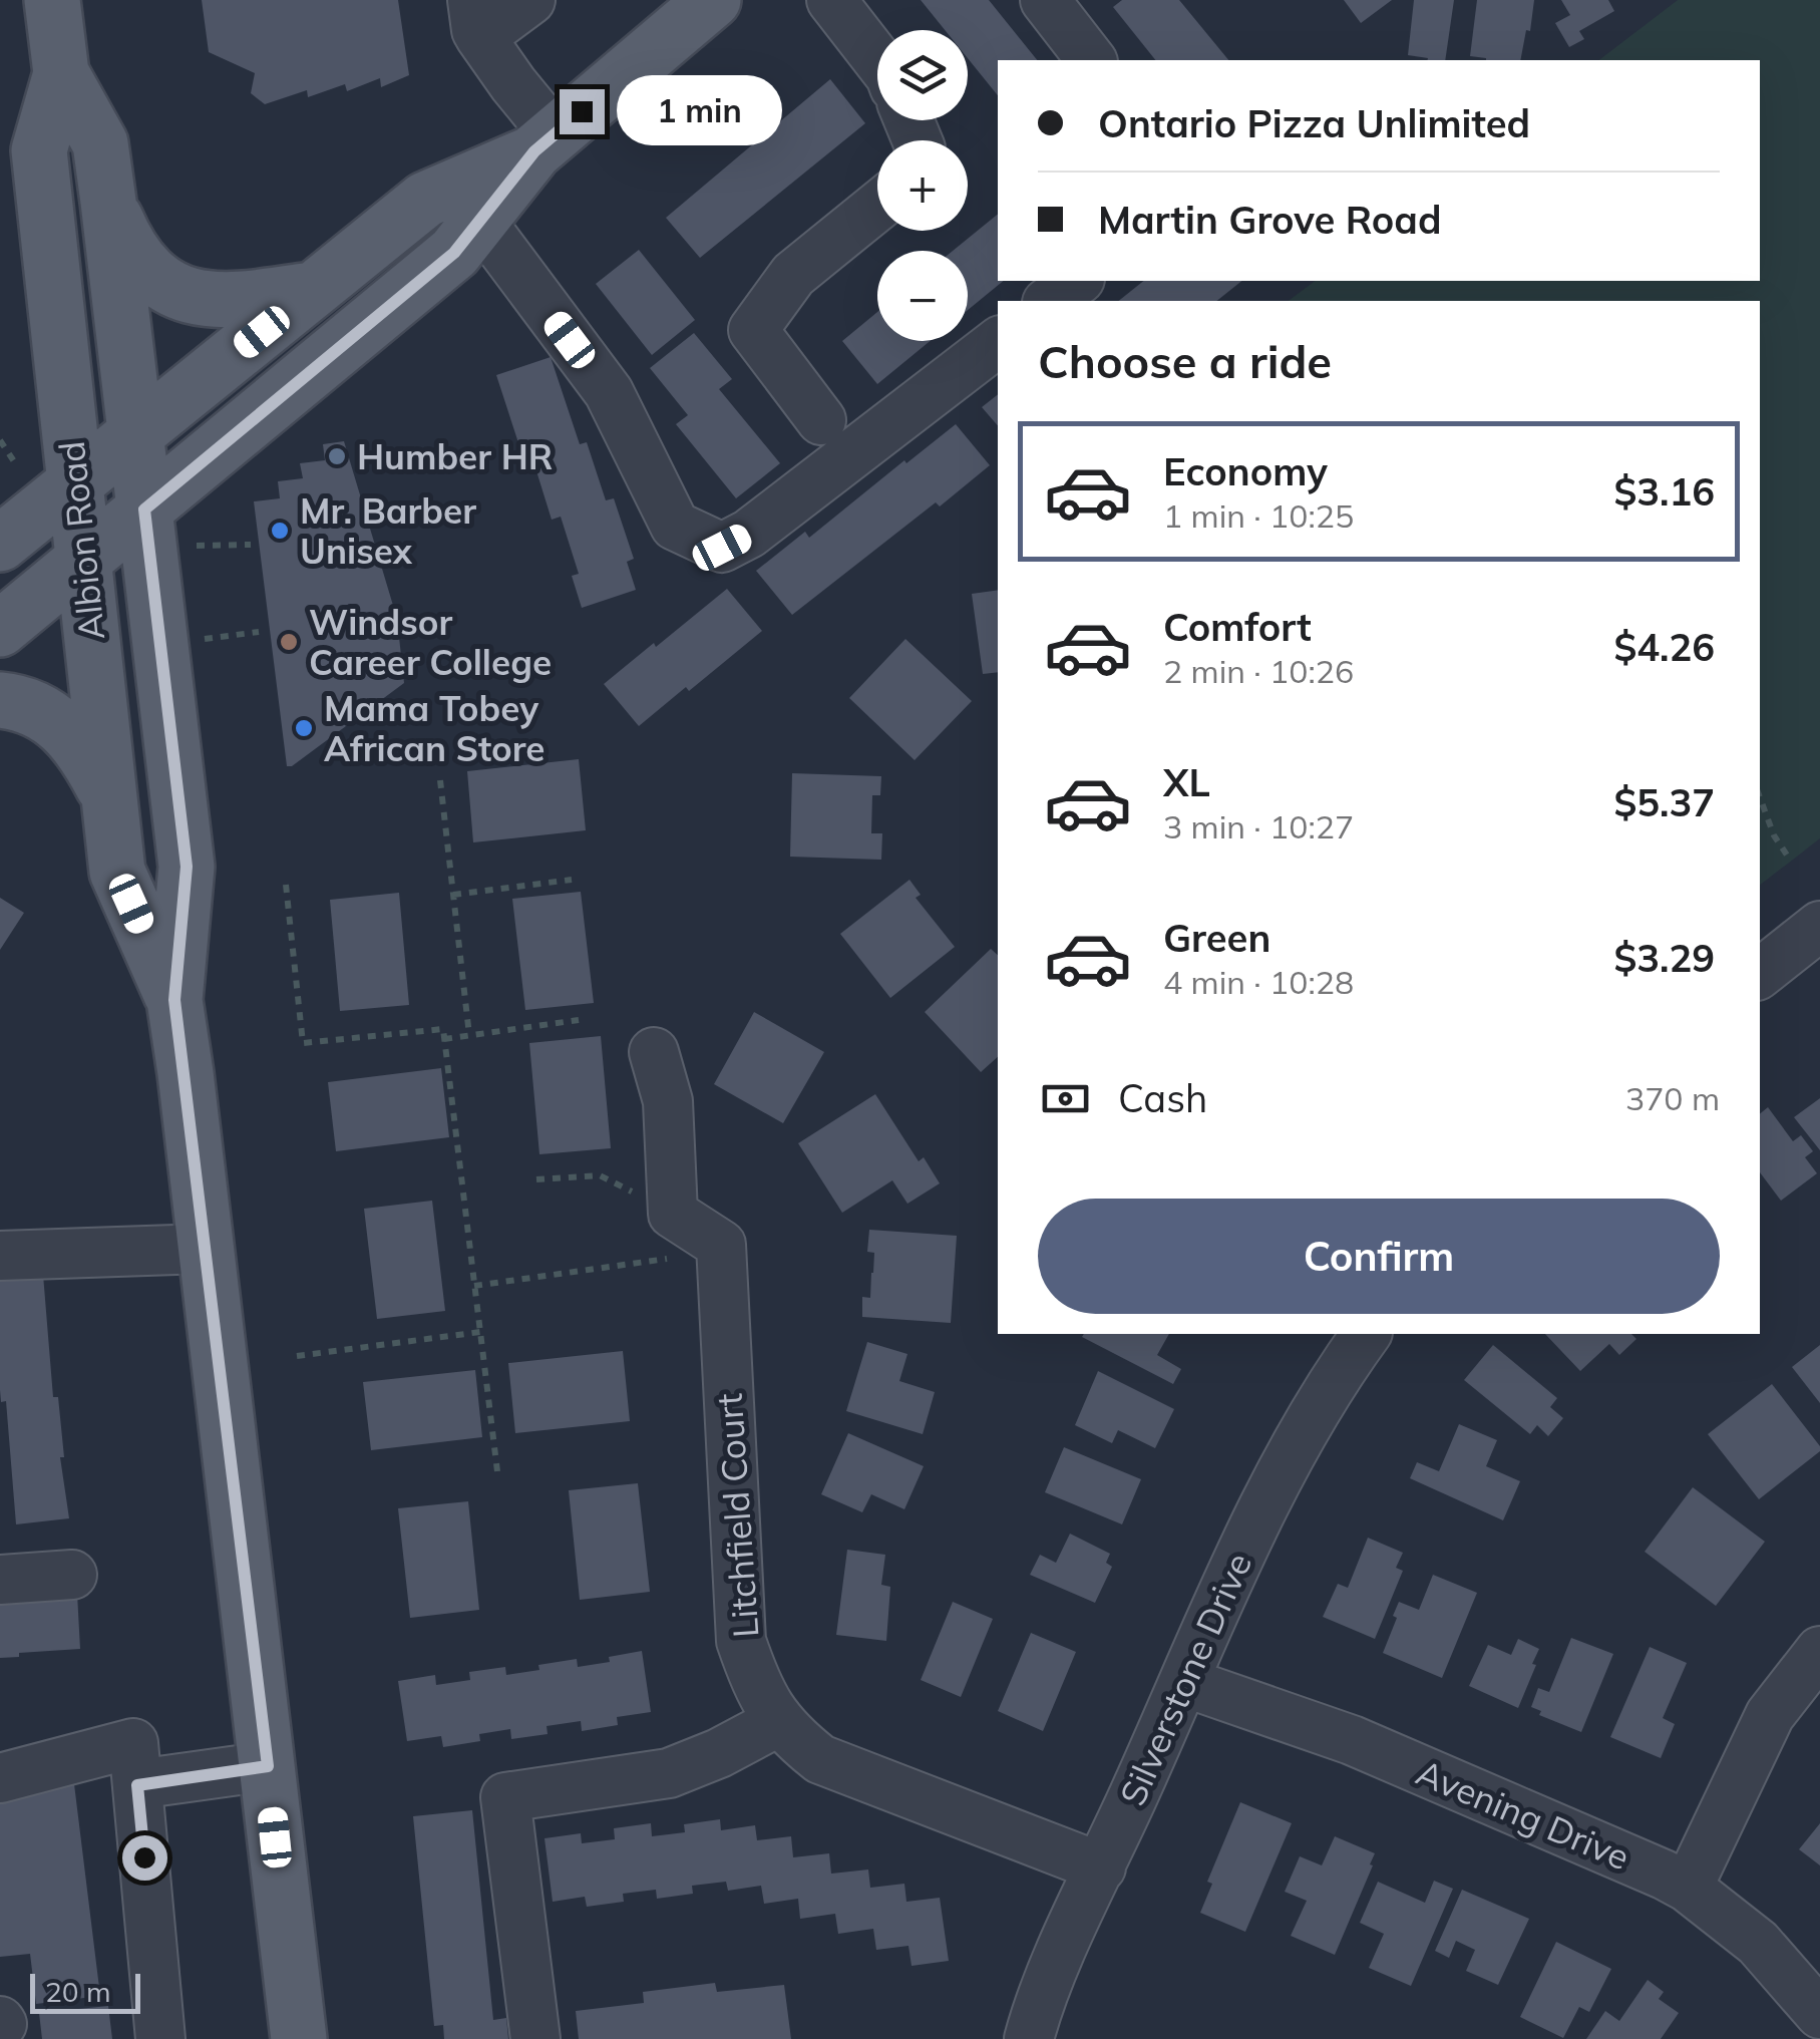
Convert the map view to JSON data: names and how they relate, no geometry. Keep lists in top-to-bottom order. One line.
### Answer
{"streets":{"main road":["Albion Road"],"street":["Litchfield Court","Silverstone Drive","Avening Drive"]},"crossings":[["Litchfield Court","Silverstone Drive"],["Silverstone Drive","Avening Drive"]],"places":["Humber HR","Mr. Barber Unisex","Windsor Career College","Mama Tobey African Store"],"scale_bar":"20 m","page":{"map_buttons":["+","−"],"banner":["Ontario Pizza Unlimited","Martin Grove Road"],"bubble":"1 min","heading":"Choose a ride","list":[{"name":"Economy","note":"1 min · 10:25","value":"$3.16"},{"name":"Comfort","note":"2 min · 10:26","value":"$4.26"},{"name":"XL","note":"3 min · 10:27","value":"$5.37"},{"name":"Green","note":"4 min · 10:28","value":"$3.29"}],"pay":["Cash","370 m"],"buttons":"Confirm","scale":"20 m"}}
